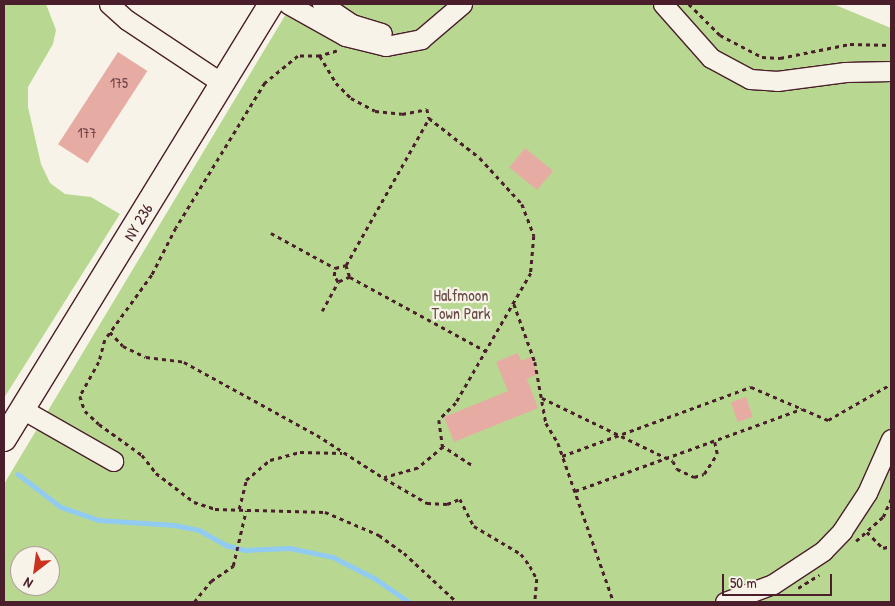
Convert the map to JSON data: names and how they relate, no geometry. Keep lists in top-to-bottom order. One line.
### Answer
{"streets":{"main road":["NY 236"]},"parks":["Halfmoon Town Park"],"house_numbers":["175","177"],"scale_bar":"50 m","north":"bottom left"}
